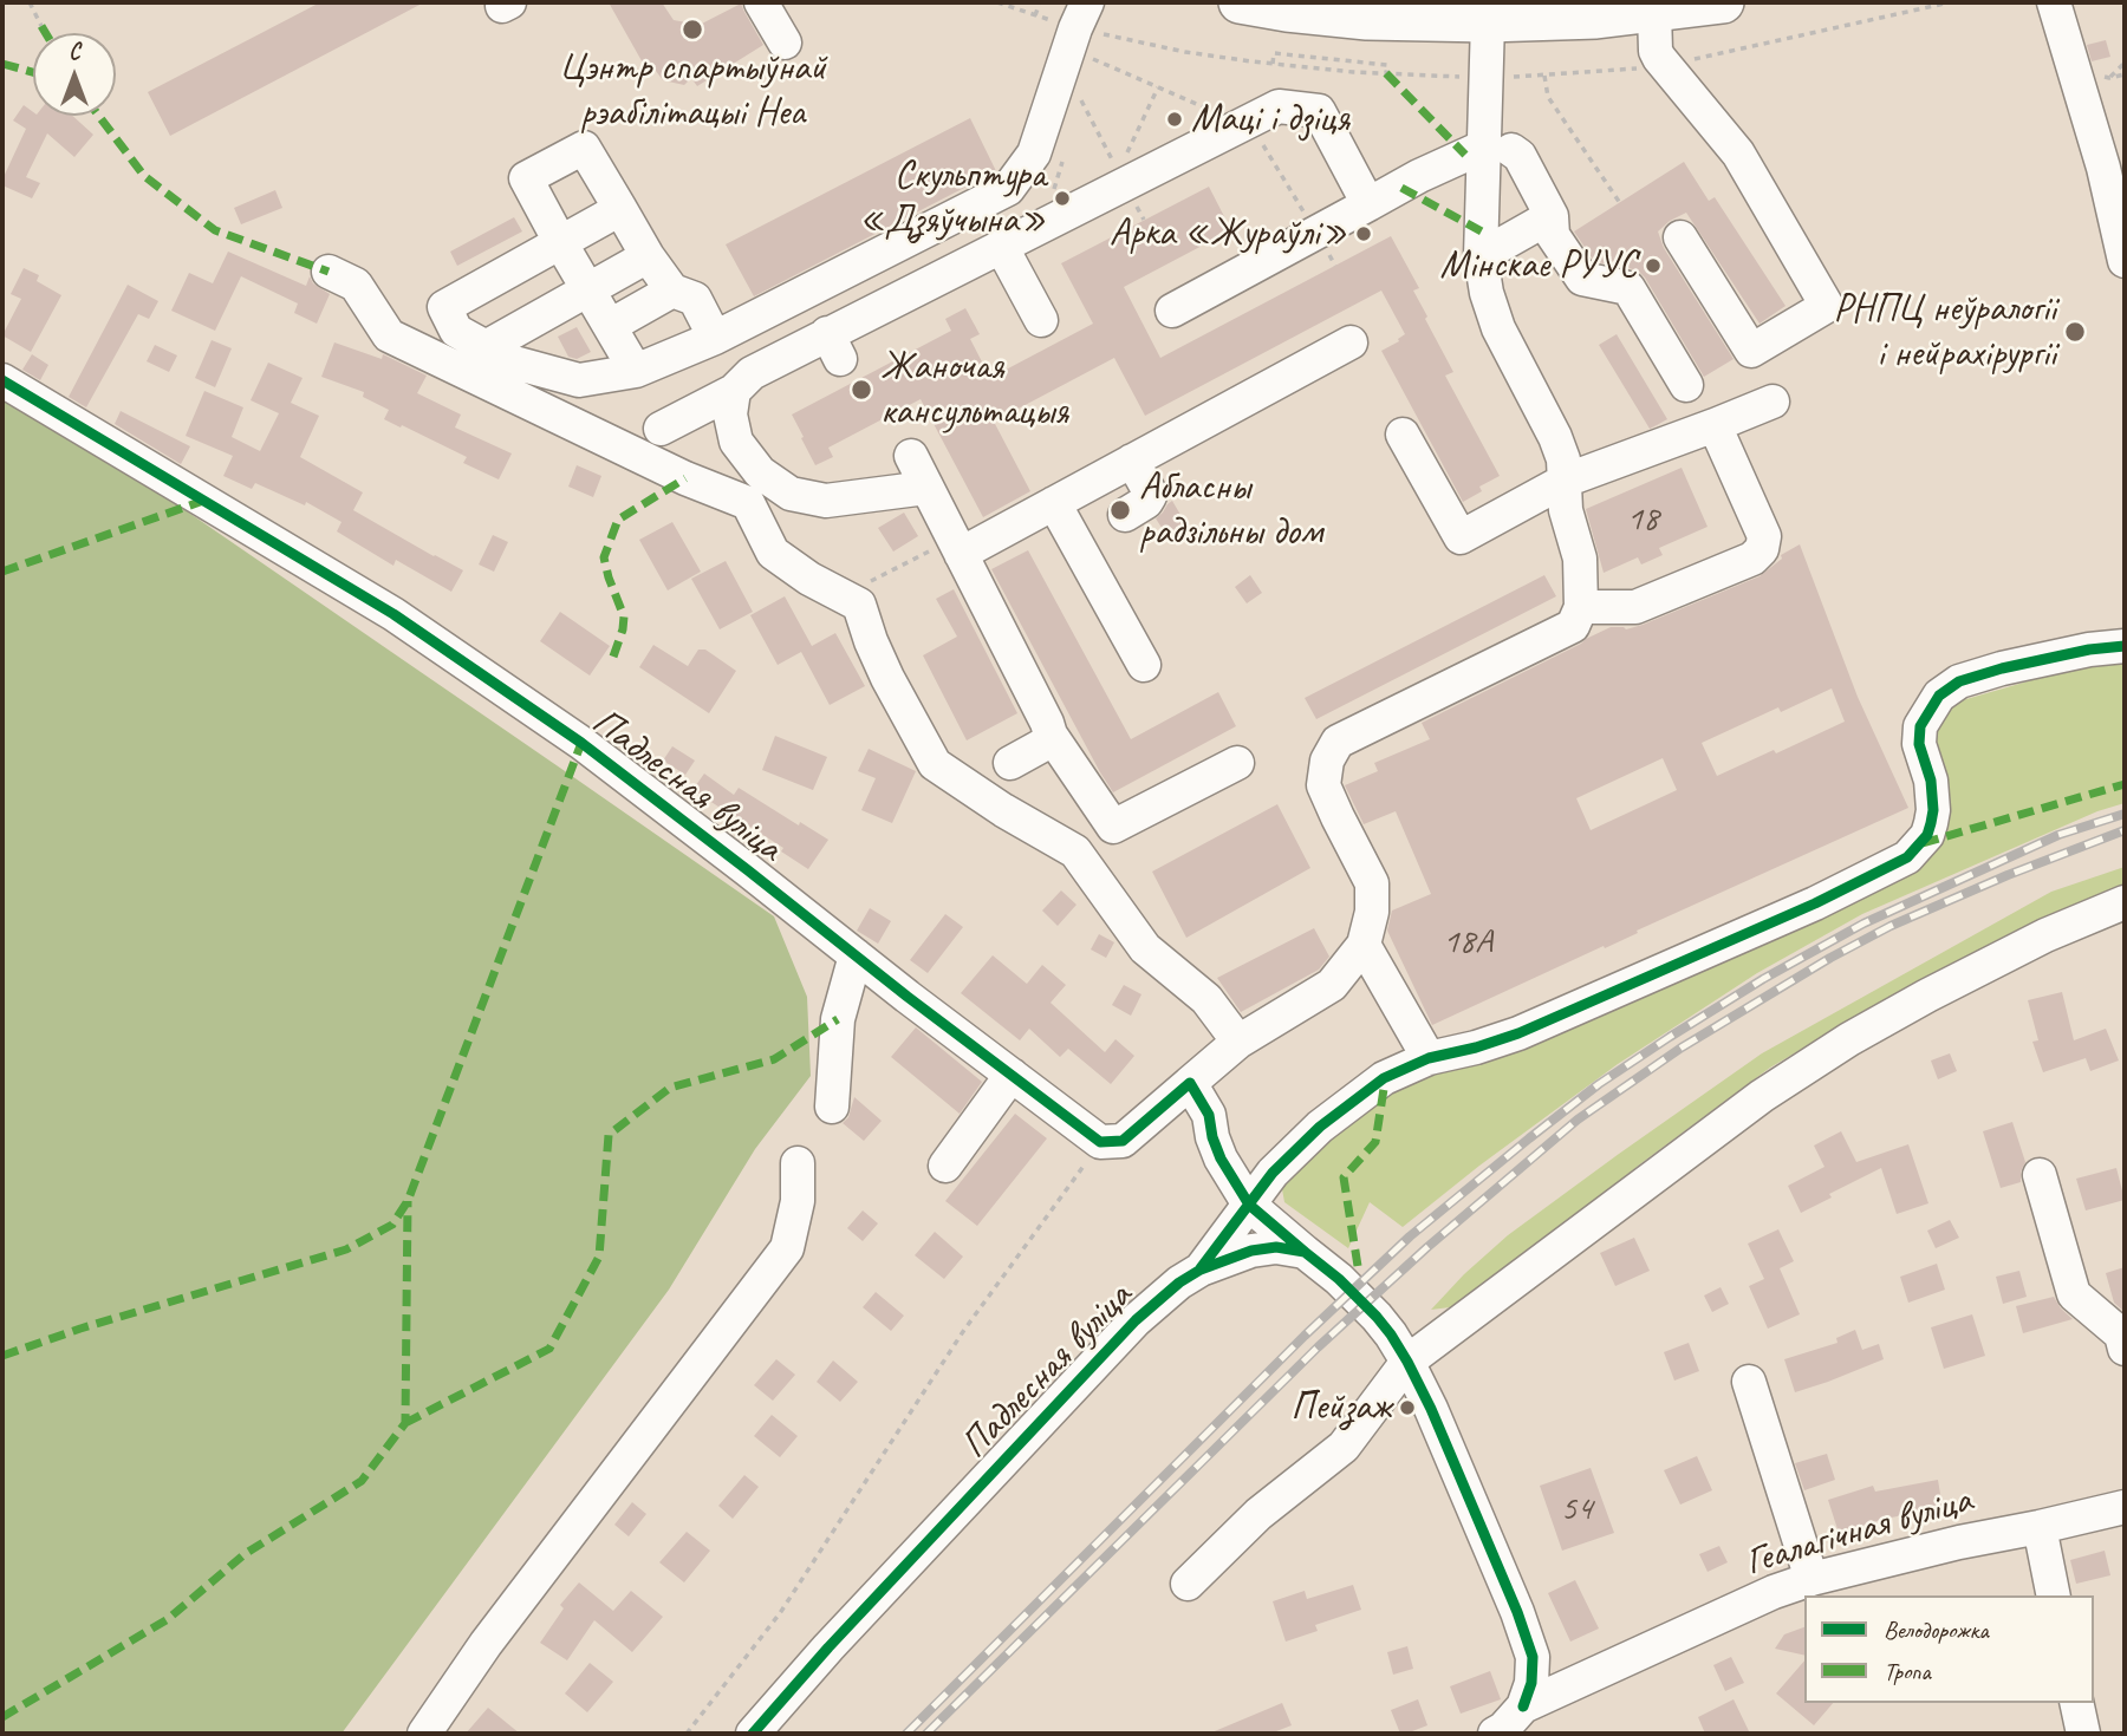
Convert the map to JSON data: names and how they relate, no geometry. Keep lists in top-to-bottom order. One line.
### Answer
{"streets":{"street":["Падлесная вуліца","Геалагічная вуліца"]},"places":["Цэнтр спартыўнай рэабілітацыі Неа","Маці і дзіця","Скульптура «Дзяўчына»","Арка «Жураўлі»","Мінскае РУУС","РНПЦ неўралогіі і нейрахірургіі","Жаночая кансультацыя","Абласны радзільны дом","Пейзаж"],"house_numbers":["18","18А","54"],"legend":["Велодорожка","Тропа"],"north":"top"}
